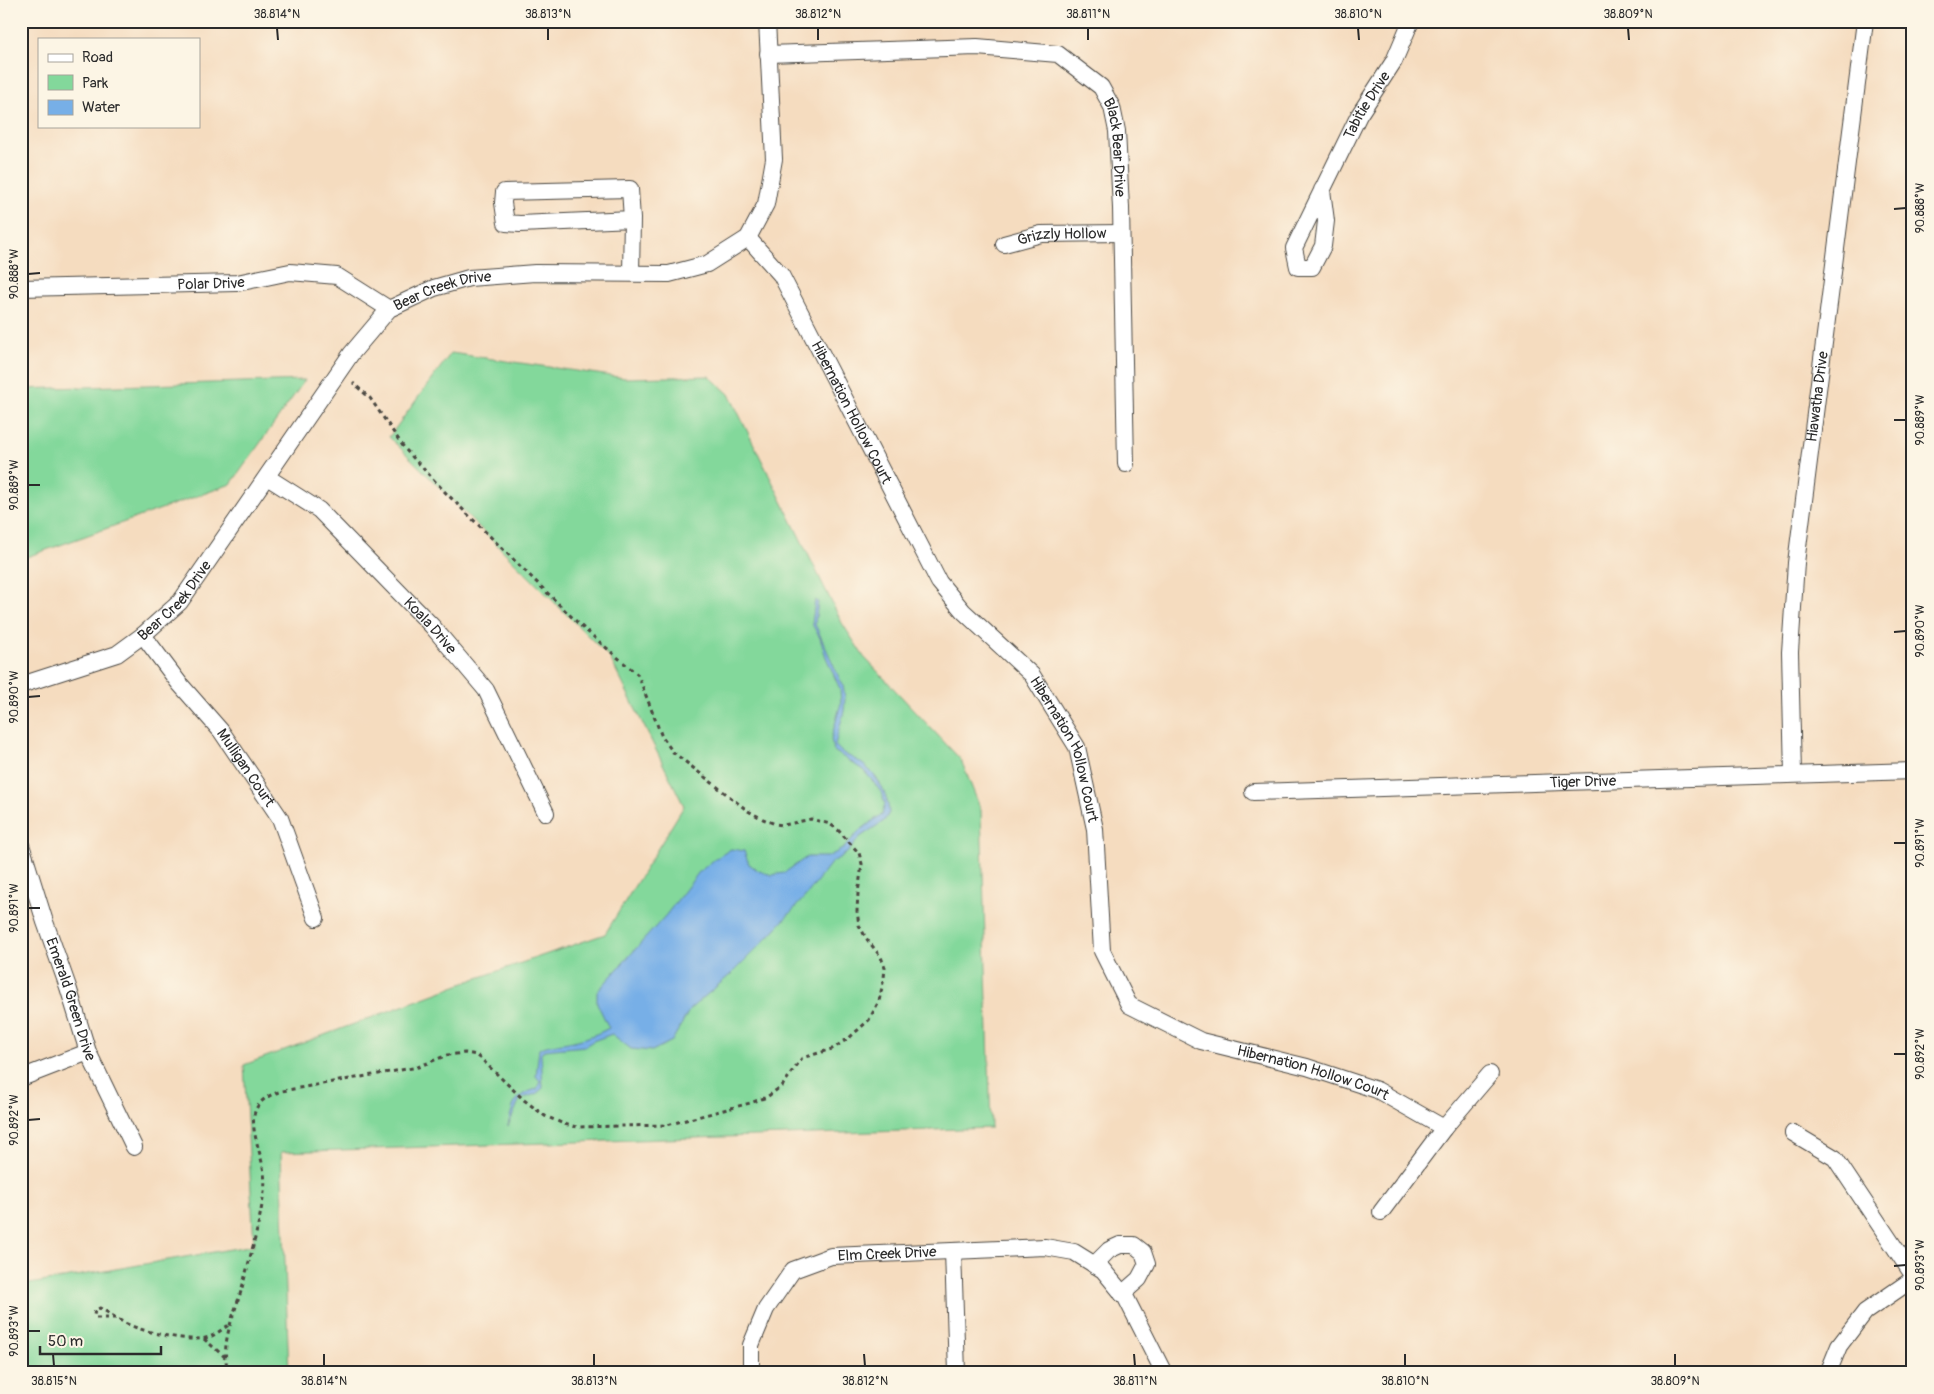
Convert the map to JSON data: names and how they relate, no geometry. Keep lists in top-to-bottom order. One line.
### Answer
{"streets":{"street":["Tabitie Drive","Black Bear Drive","Grizzly Hollow","Polar Drive","Bear Creek Drive","Hiawatha Drive","Hibernation Hollow Court","Koala Drive","Mulligan Court","Tiger Drive","Emerald Green Drive","Elm Creek Drive"]},"crossings":[["Black Bear Drive","Grizzly Hollow"],["Black Bear Drive","Bear Creek Drive"],["Polar Drive","Bear Creek Drive"],["Bear Creek Drive","Hibernation Hollow Court"],["Bear Creek Drive","Koala Drive"],["Bear Creek Drive","Mulligan Court"],["Hiawatha Drive","Tiger Drive"]],"legend":["Road","Park","Water"],"scale_bar":"50 m","coordinates":["38.814°N","38.813°N","38.812°N","38.811°N","38.810°N","38.809°N","90.888°W","90.889°W","90.890°W","90.891°W","90.892°W","90.893°W","38.815°N"]}
